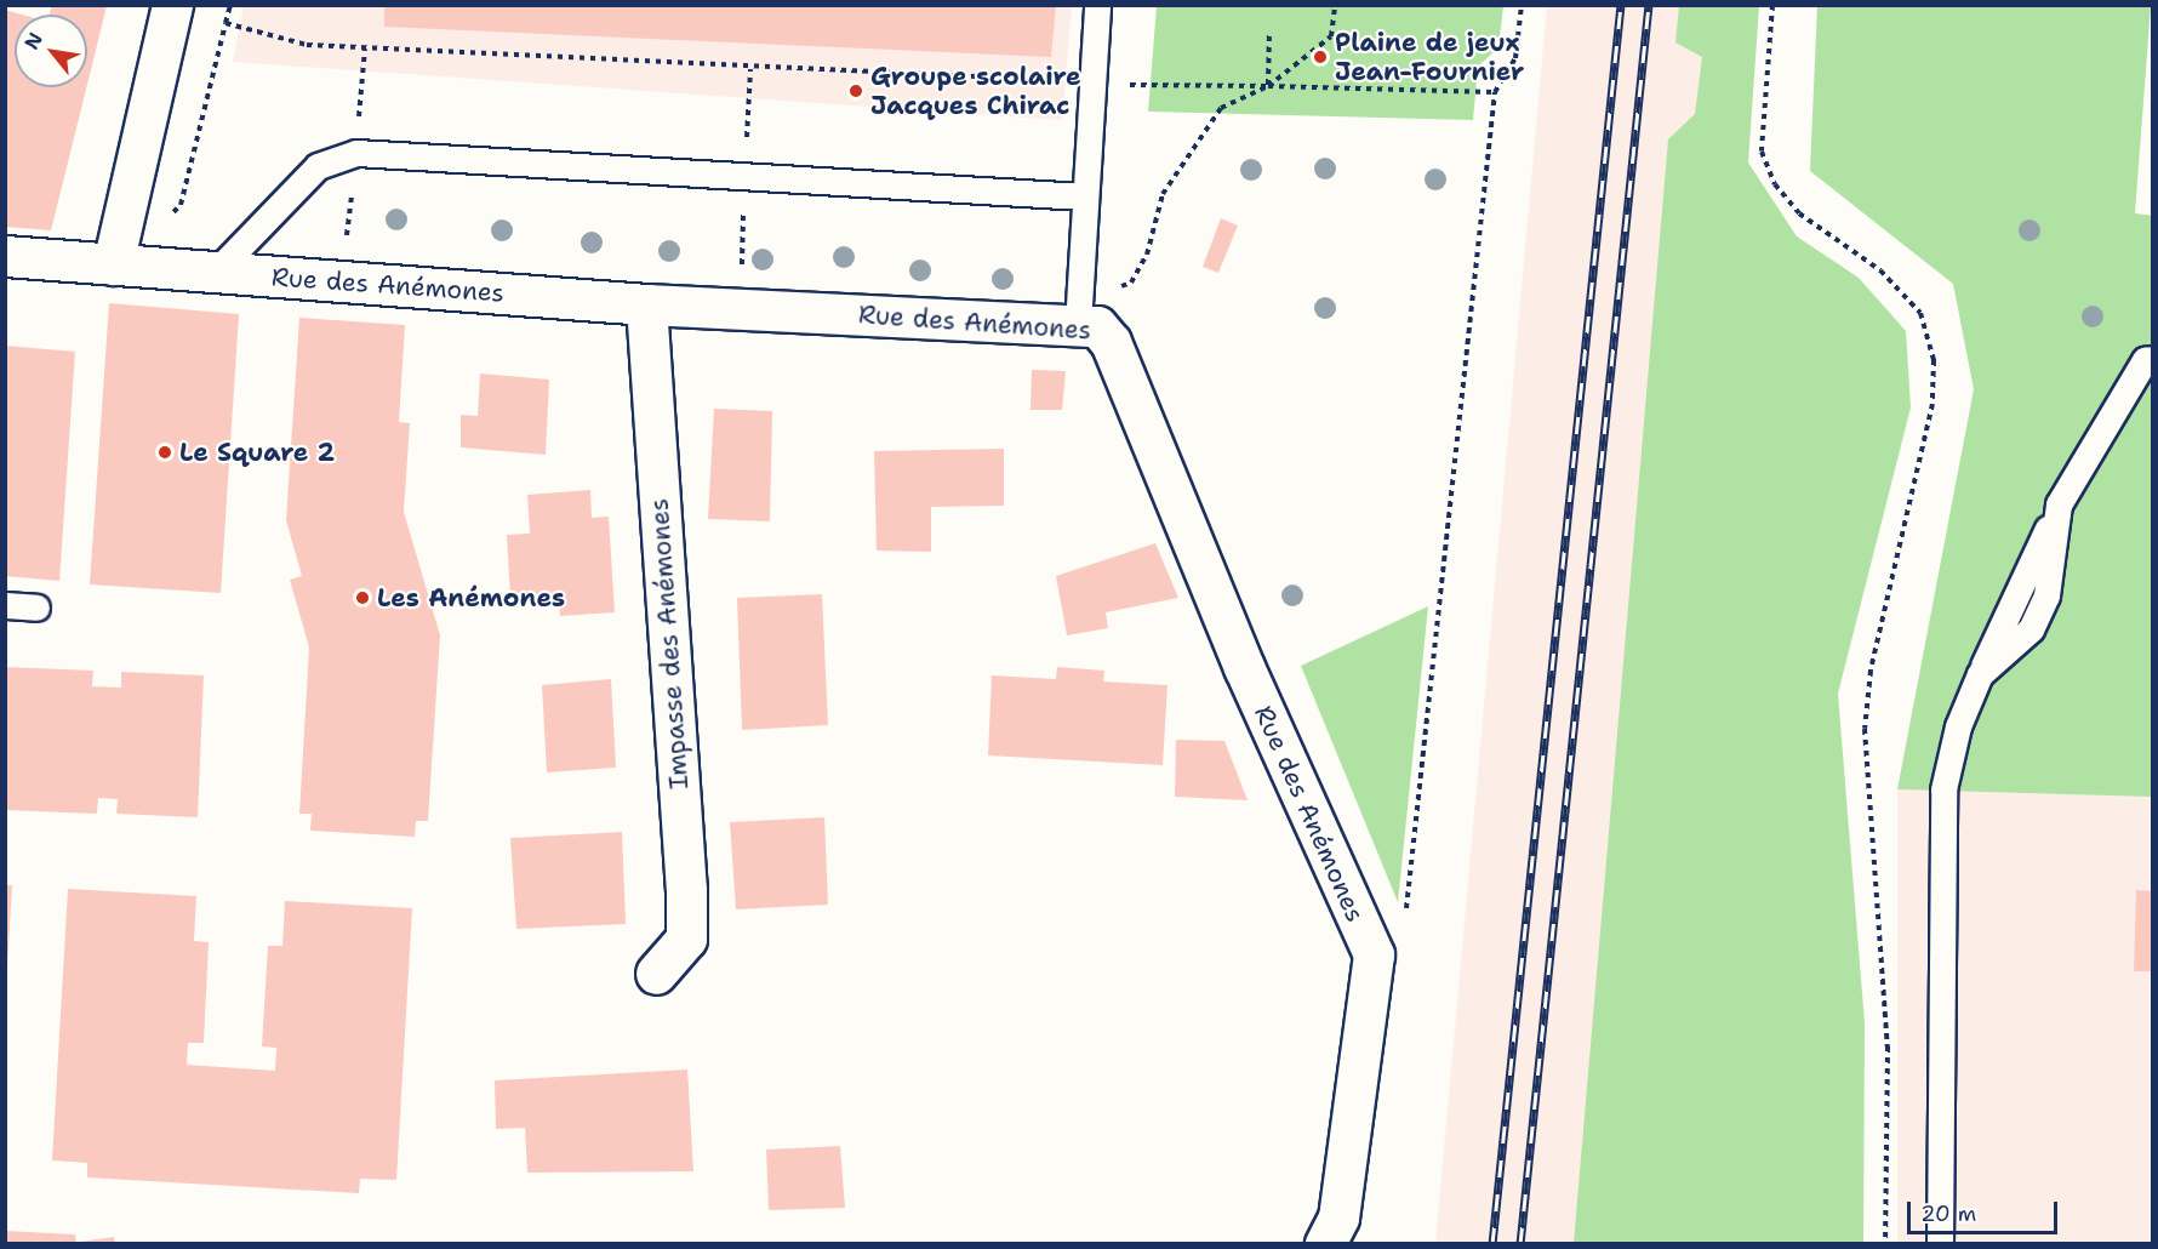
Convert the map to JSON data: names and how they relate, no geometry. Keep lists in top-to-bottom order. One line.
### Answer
{"streets":{"street":["Rue des Anémones","Impasse des Anémones"]},"crossings":[["Rue des Anémones","Impasse des Anémones"]],"places":["Plaine de jeux Jean-Fournier","Groupe scolaire Jacques Chirac","Le Square 2","Les Anémones"],"scale_bar":"20 m","north":"top left"}
